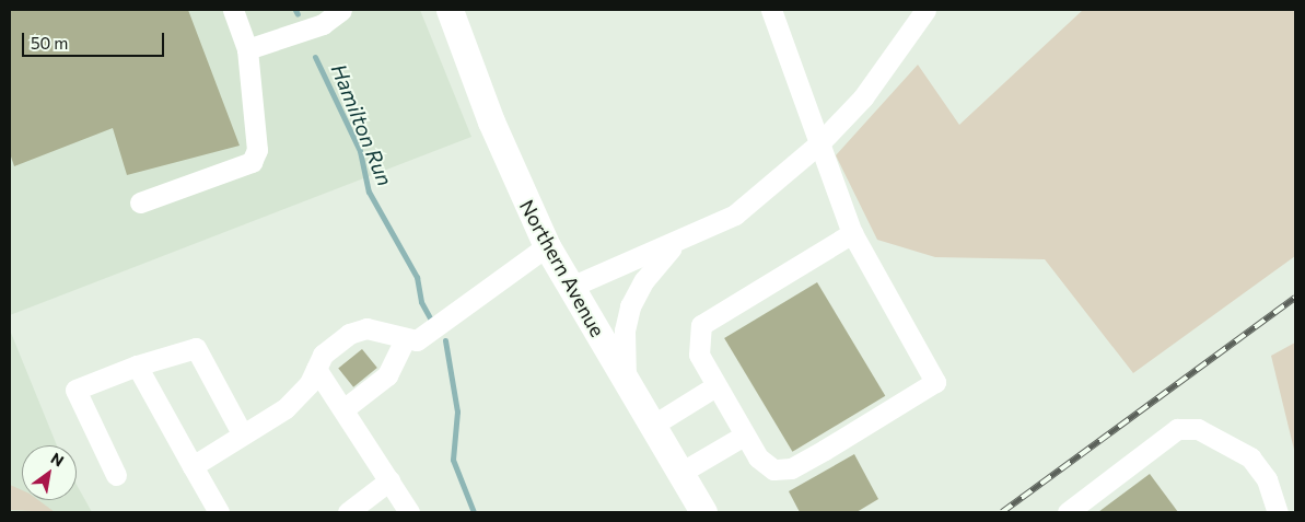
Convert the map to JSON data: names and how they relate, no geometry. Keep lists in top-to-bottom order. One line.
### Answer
{"streets":{"main road":["Northern Avenue"]},"water":["Hamilton Run"],"scale_bar":"50 m","north":"top right"}
